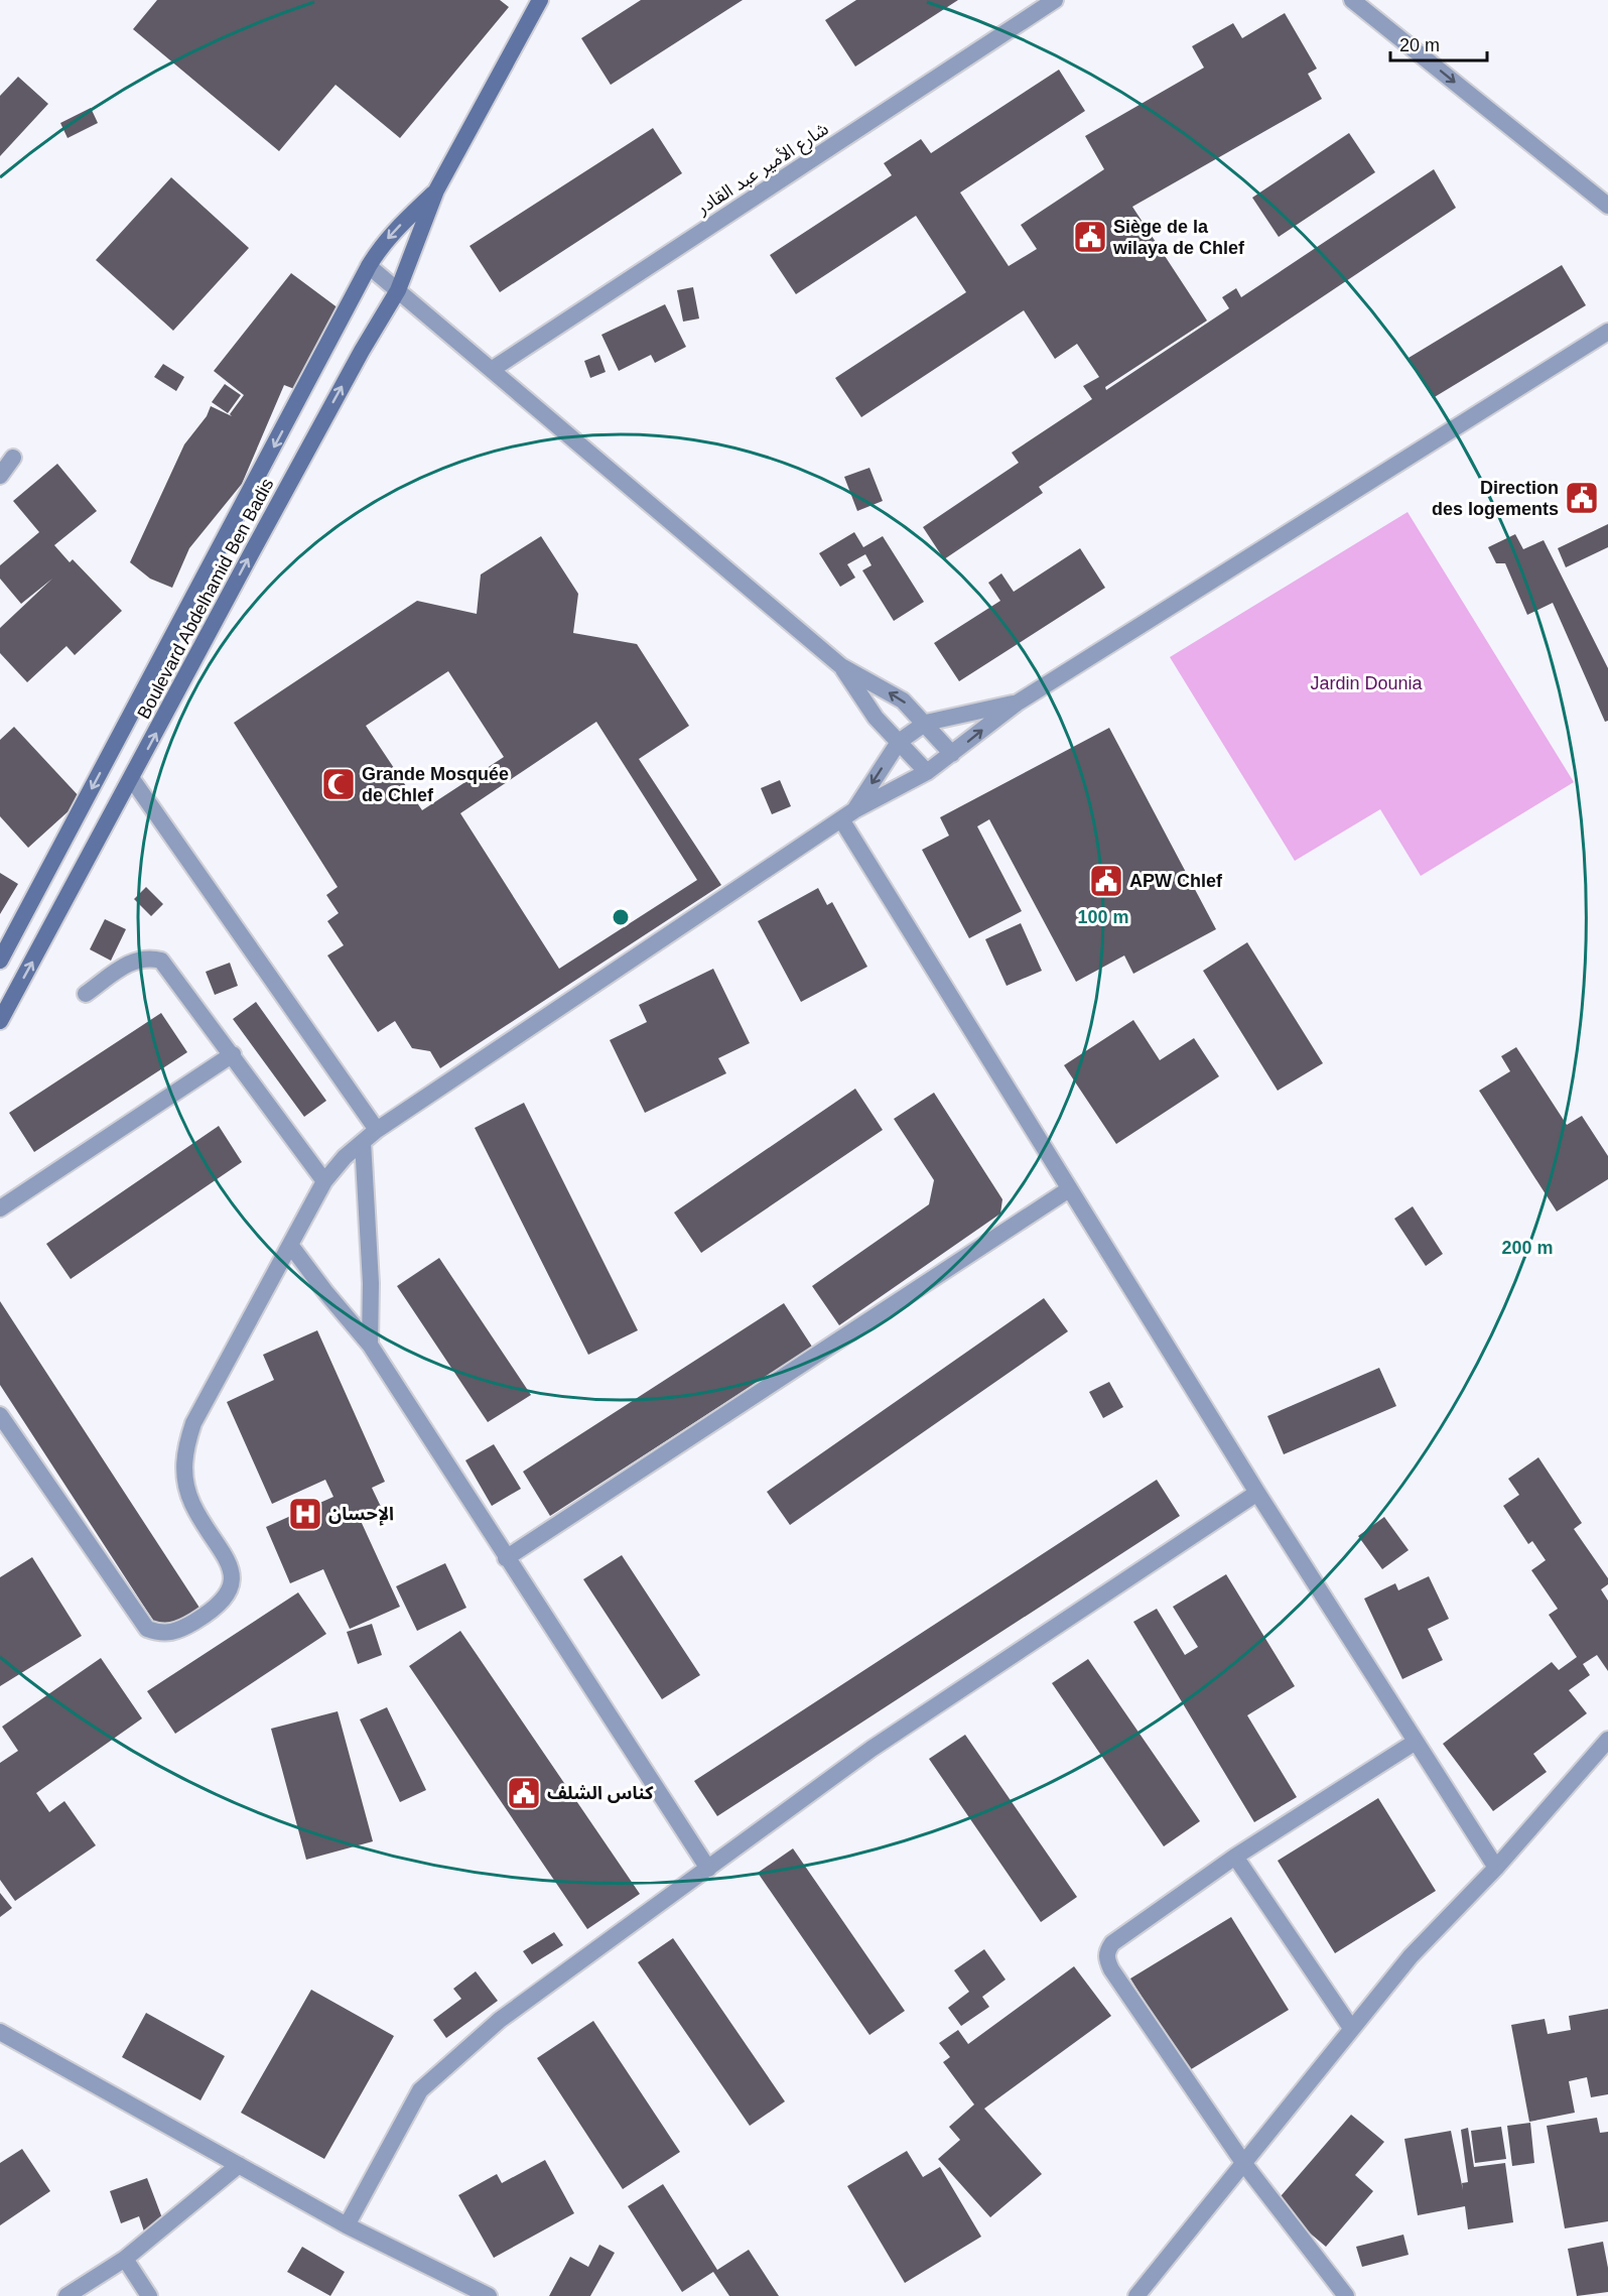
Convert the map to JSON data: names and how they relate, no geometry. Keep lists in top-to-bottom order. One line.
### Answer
{"streets":{"main road":["Boulevard Abdelhamid Ben Badis"],"street":["شارع الأمير عبد القادر"]},"parks":["Jardin Dounia"],"places":{"public building":["Siège de la wilaya de Chlef","Direction des logements","APW Chlef","كناس الشلف"],"mosque":["Grande Mosquée de Chlef"],"hospital":["الإحسان"]},"scale_bar":"20 m","rings":["100 m","200 m"]}
